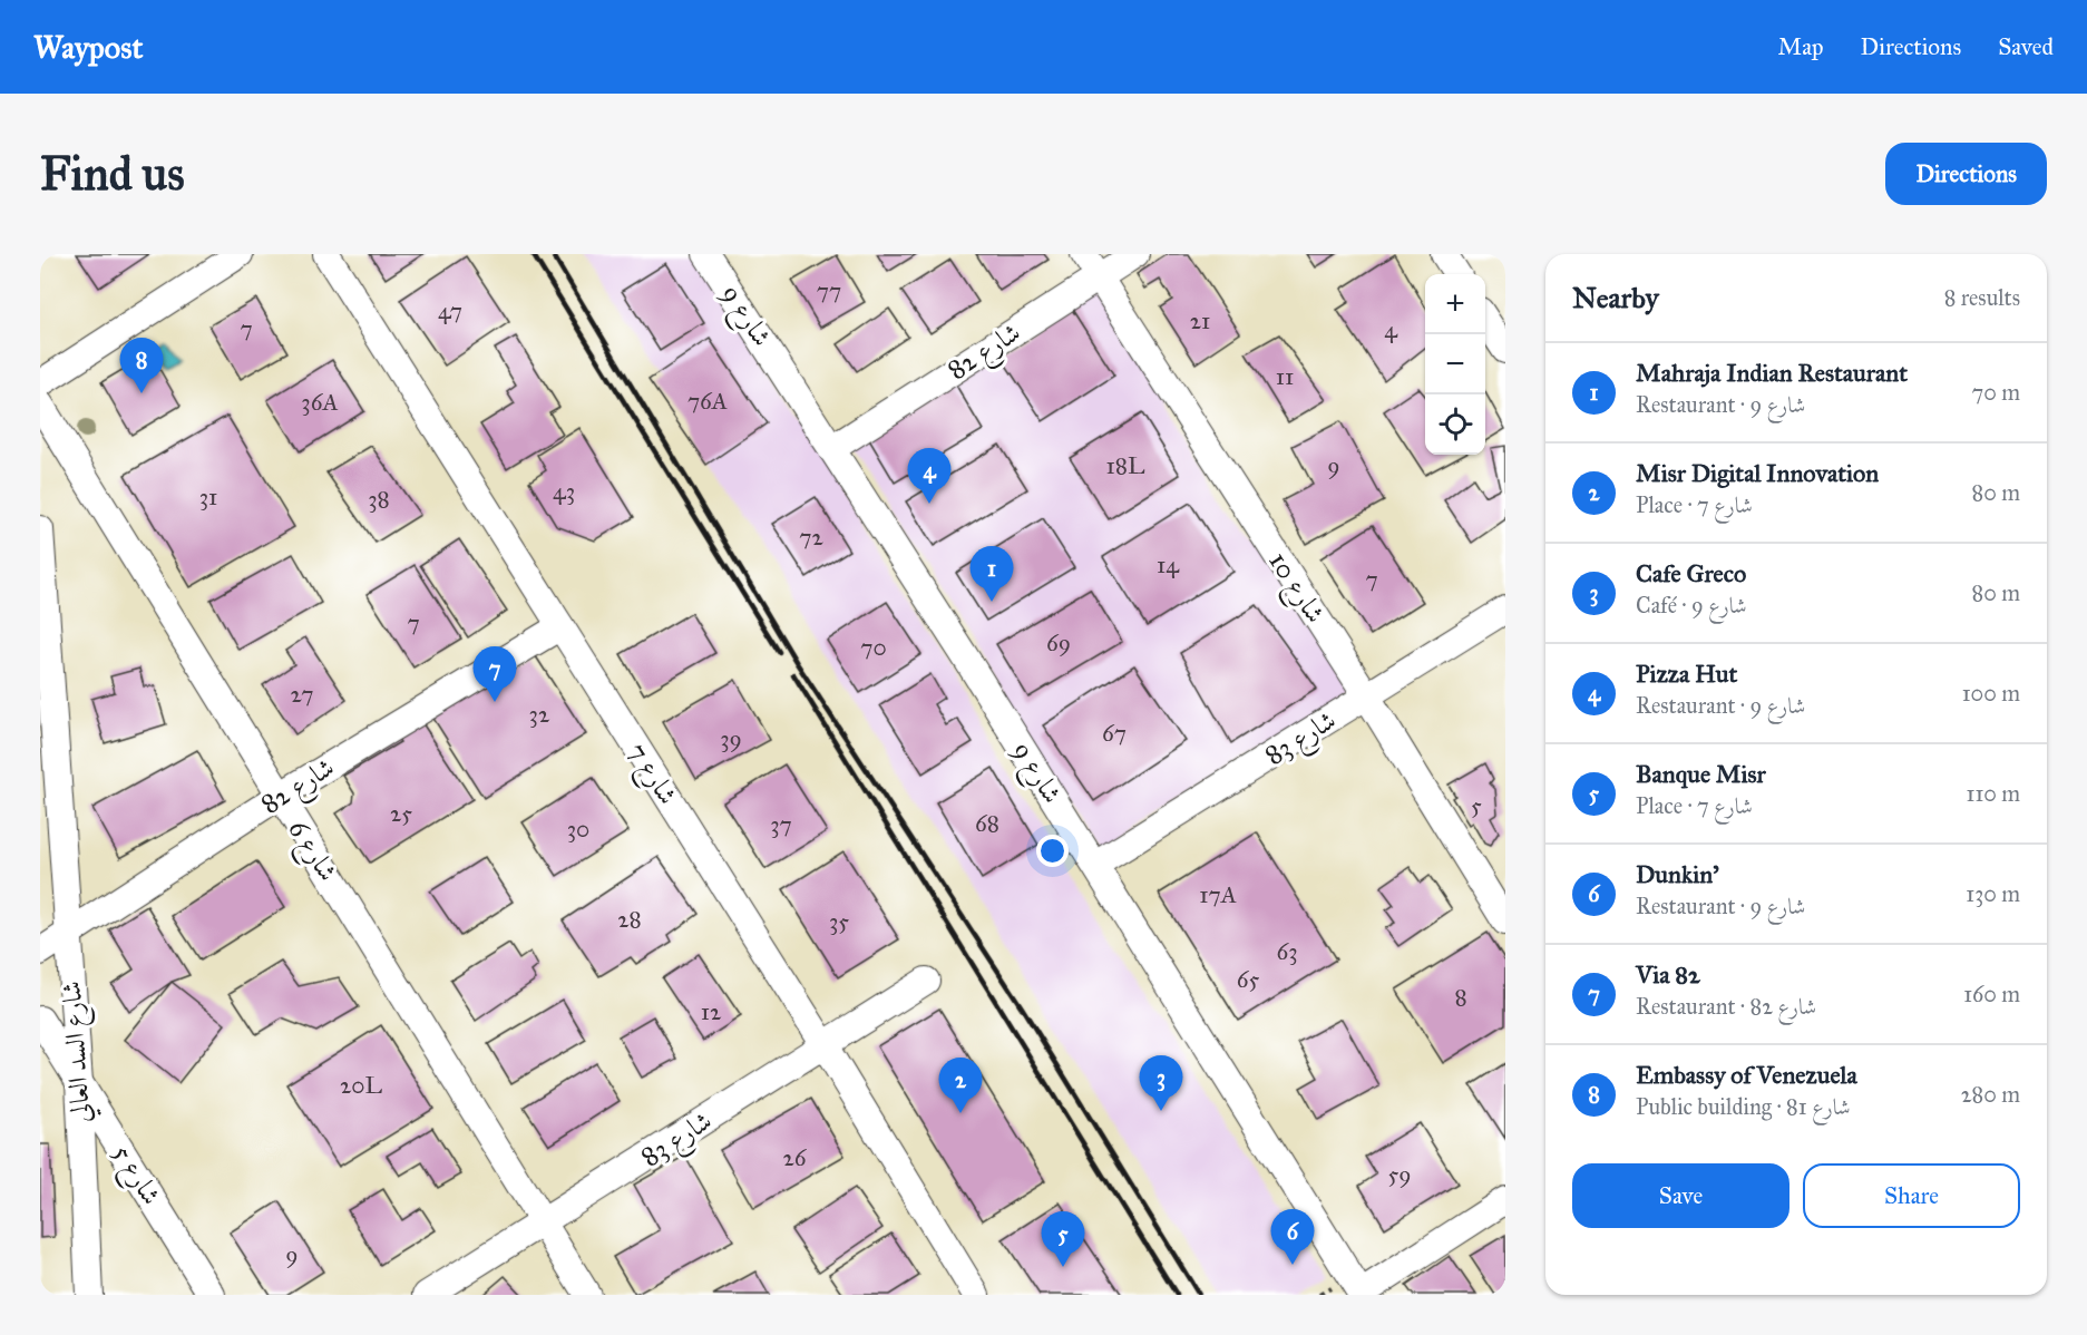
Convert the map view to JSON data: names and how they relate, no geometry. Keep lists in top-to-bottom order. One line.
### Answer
{"streets":{"street":["شارع 9","شارع 82","شارع 10","شارع 83","شارع 7","شارع 6","شارع السد العالي","شارع 5"]},"crossings":[["شارع 9","شارع 82"],["شارع 9","شارع 83"],["شارع 82","شارع 10"],["شارع 82","شارع 7"],["شارع 82","شارع 6"],["شارع 82","شارع السد العالي"],["شارع 10","شارع 83"],["شارع 83","شارع 7"],["شارع 83","شارع 6"],["شارع السد العالي","شارع 5"]],"house_numbers":["77","47","21","7","4","11","76A","36A","18L","9","43","31","38","72","14","7","7","69","70","27","32","67","39","5","25","68","37","30","17A","28","35","63","65","8","12","20L","26","59","9"],"page":{"header":"Waypost","nav":["Map","Directions","Saved"],"buttons":["Directions",["Save","Share"]],"title":"Find us","heading":["Nearby","8 results"],"map_buttons":["+","−"],"pins":["8","4","1","7","3","2","6","5"],"list":[{"mark":"1","name":"Mahraja Indian Restaurant","note":"Restaurant · شارع 9","value":"70 m"},{"mark":"2","name":"Misr Digital Innovation","note":"Place · شارع 7","value":"80 m"},{"mark":"3","name":"Cafe Greco","note":"Café · شارع 9","value":"80 m"},{"mark":"4","name":"Pizza Hut","note":"Restaurant · شارع 9","value":"100 m"},{"mark":"5","name":"Banque Misr","note":"Place · شارع 7","value":"110 m"},{"mark":"6","name":"Dunkin'","note":"Restaurant · شارع 9","value":"130 m"},{"mark":"7","name":"Via 82","note":"Restaurant · شارع 82","value":"160 m"},{"mark":"8","name":"Embassy of Venezuela","note":"Public building · شارع 81","value":"280 m"}]}}
